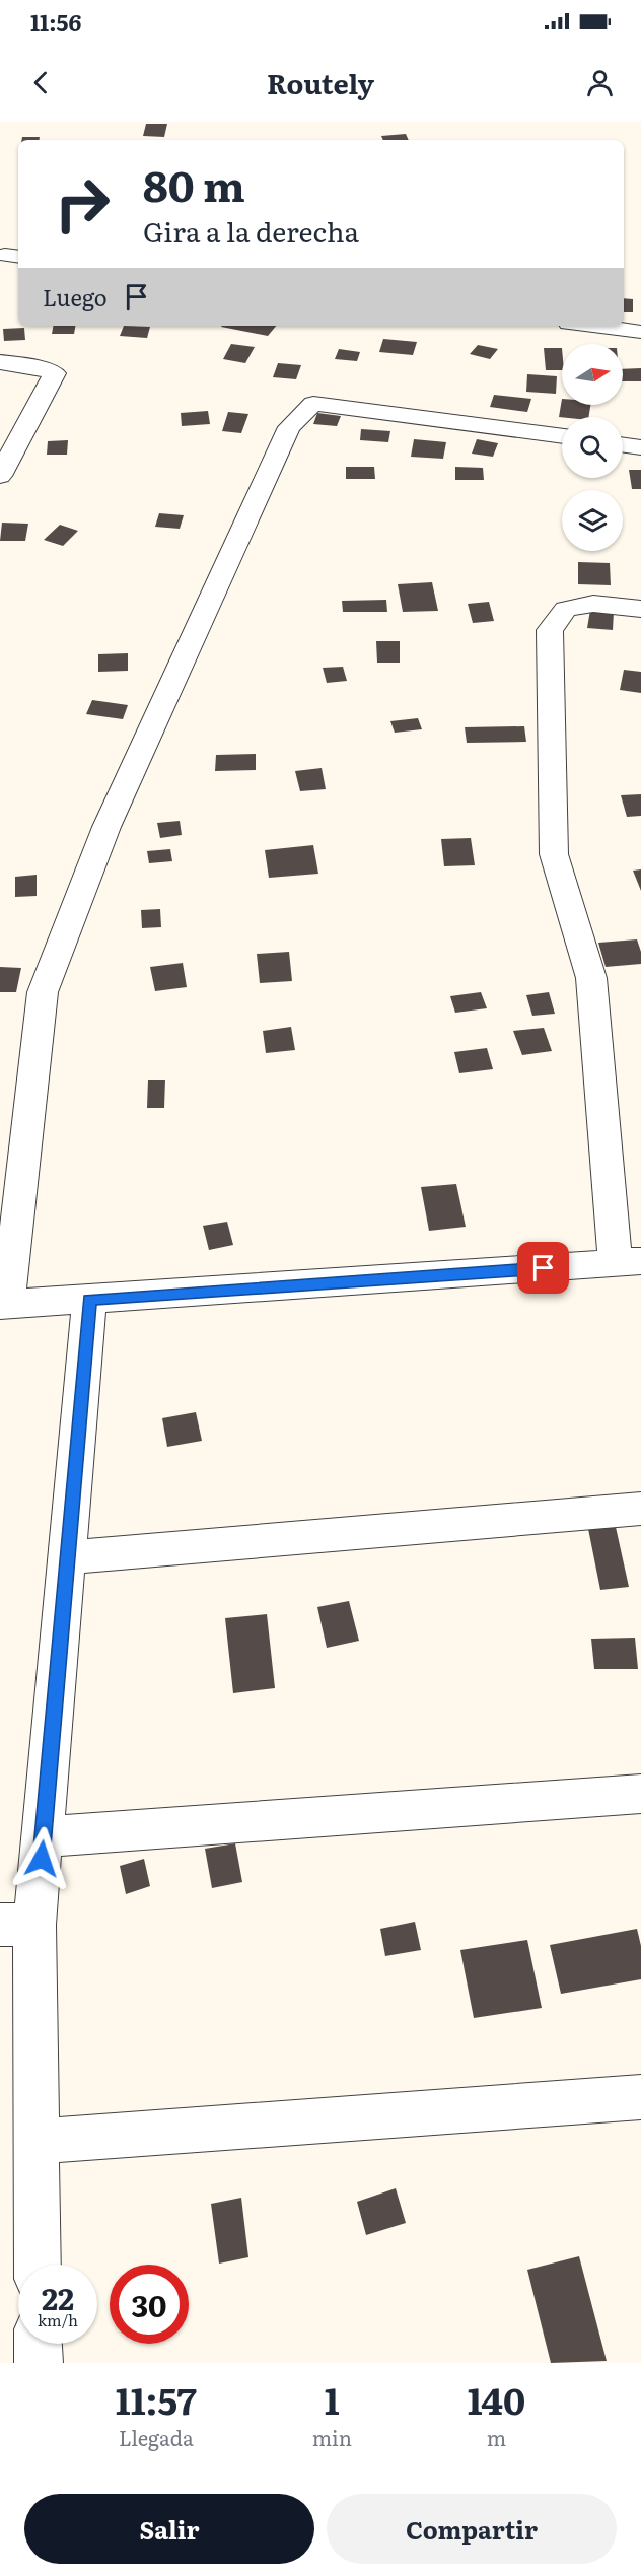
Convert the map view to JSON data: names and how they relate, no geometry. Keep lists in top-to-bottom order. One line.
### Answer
{"north":"right","page":{"status":"11:56","header":"Routely","turn":["80 m","Gira a la derecha"],"then":"Luego","speed":"22 km/h","limit":"30","eta":["11:57","Llegada","1","min","140","m"],"buttons":["Salir","Compartir"]}}
